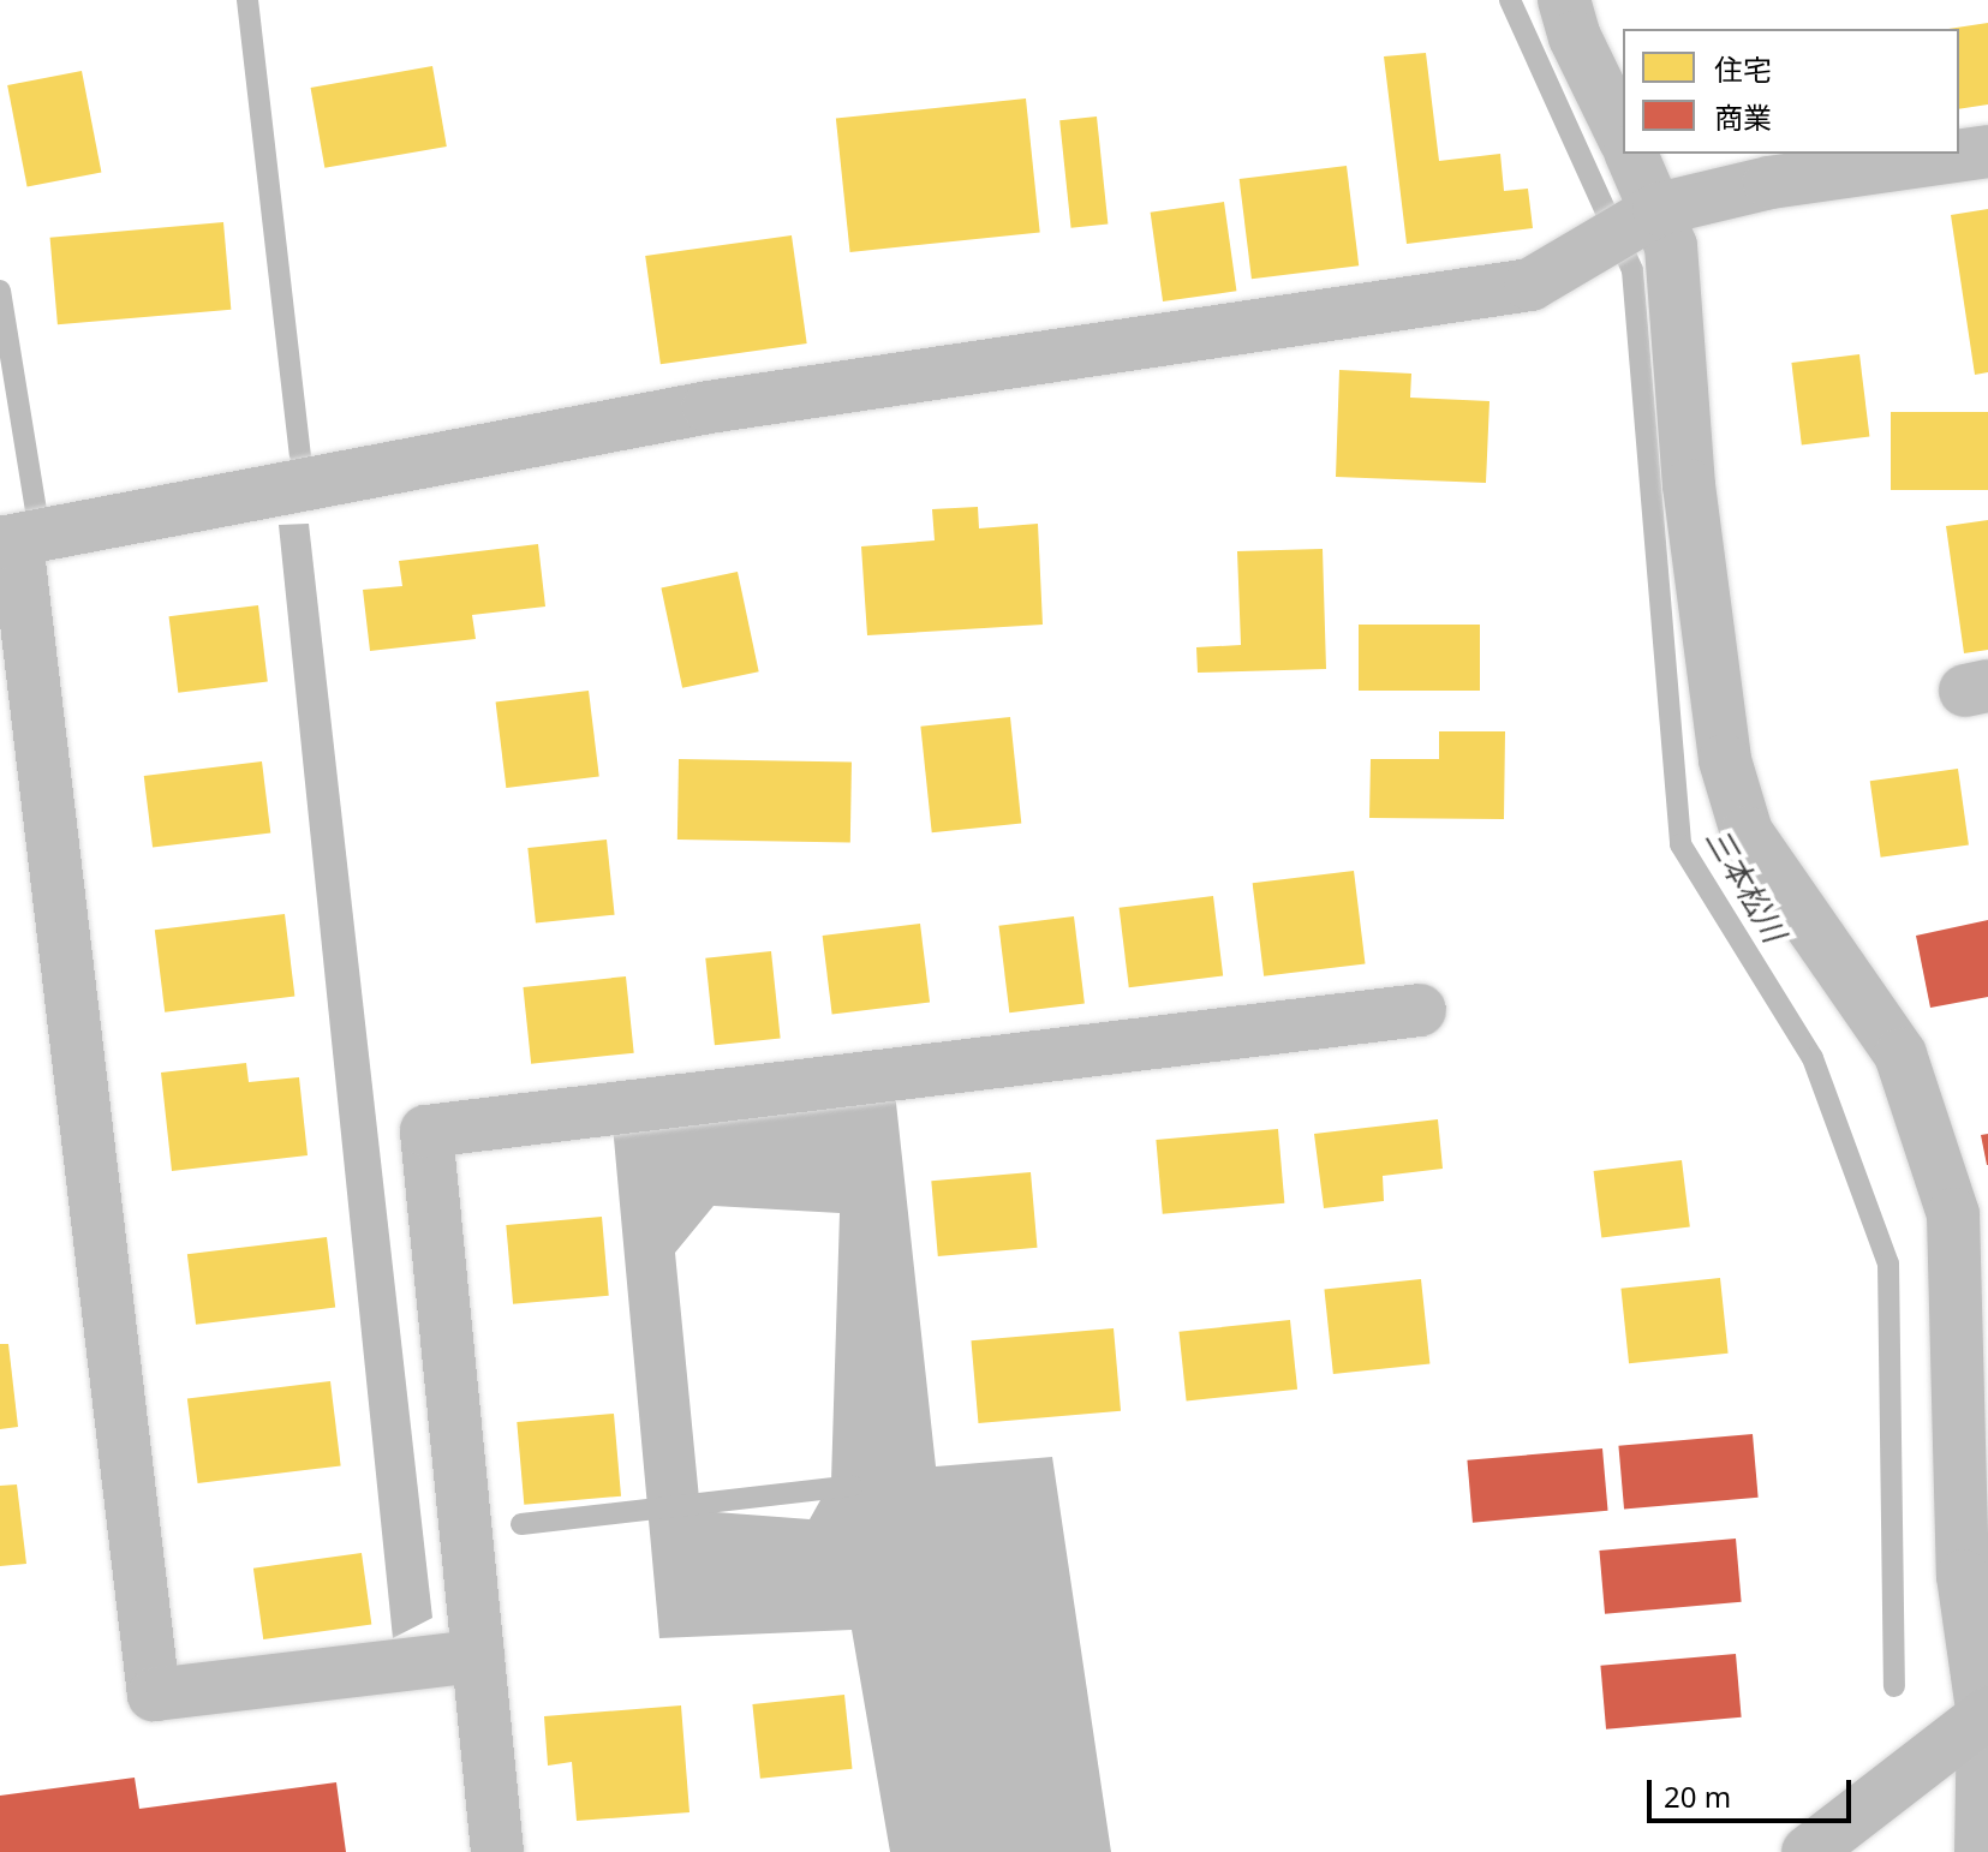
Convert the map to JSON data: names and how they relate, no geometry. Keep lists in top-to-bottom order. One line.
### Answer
{"water":["三本松川"],"legend":["住宅","商業"],"scale_bar":"20 m"}
